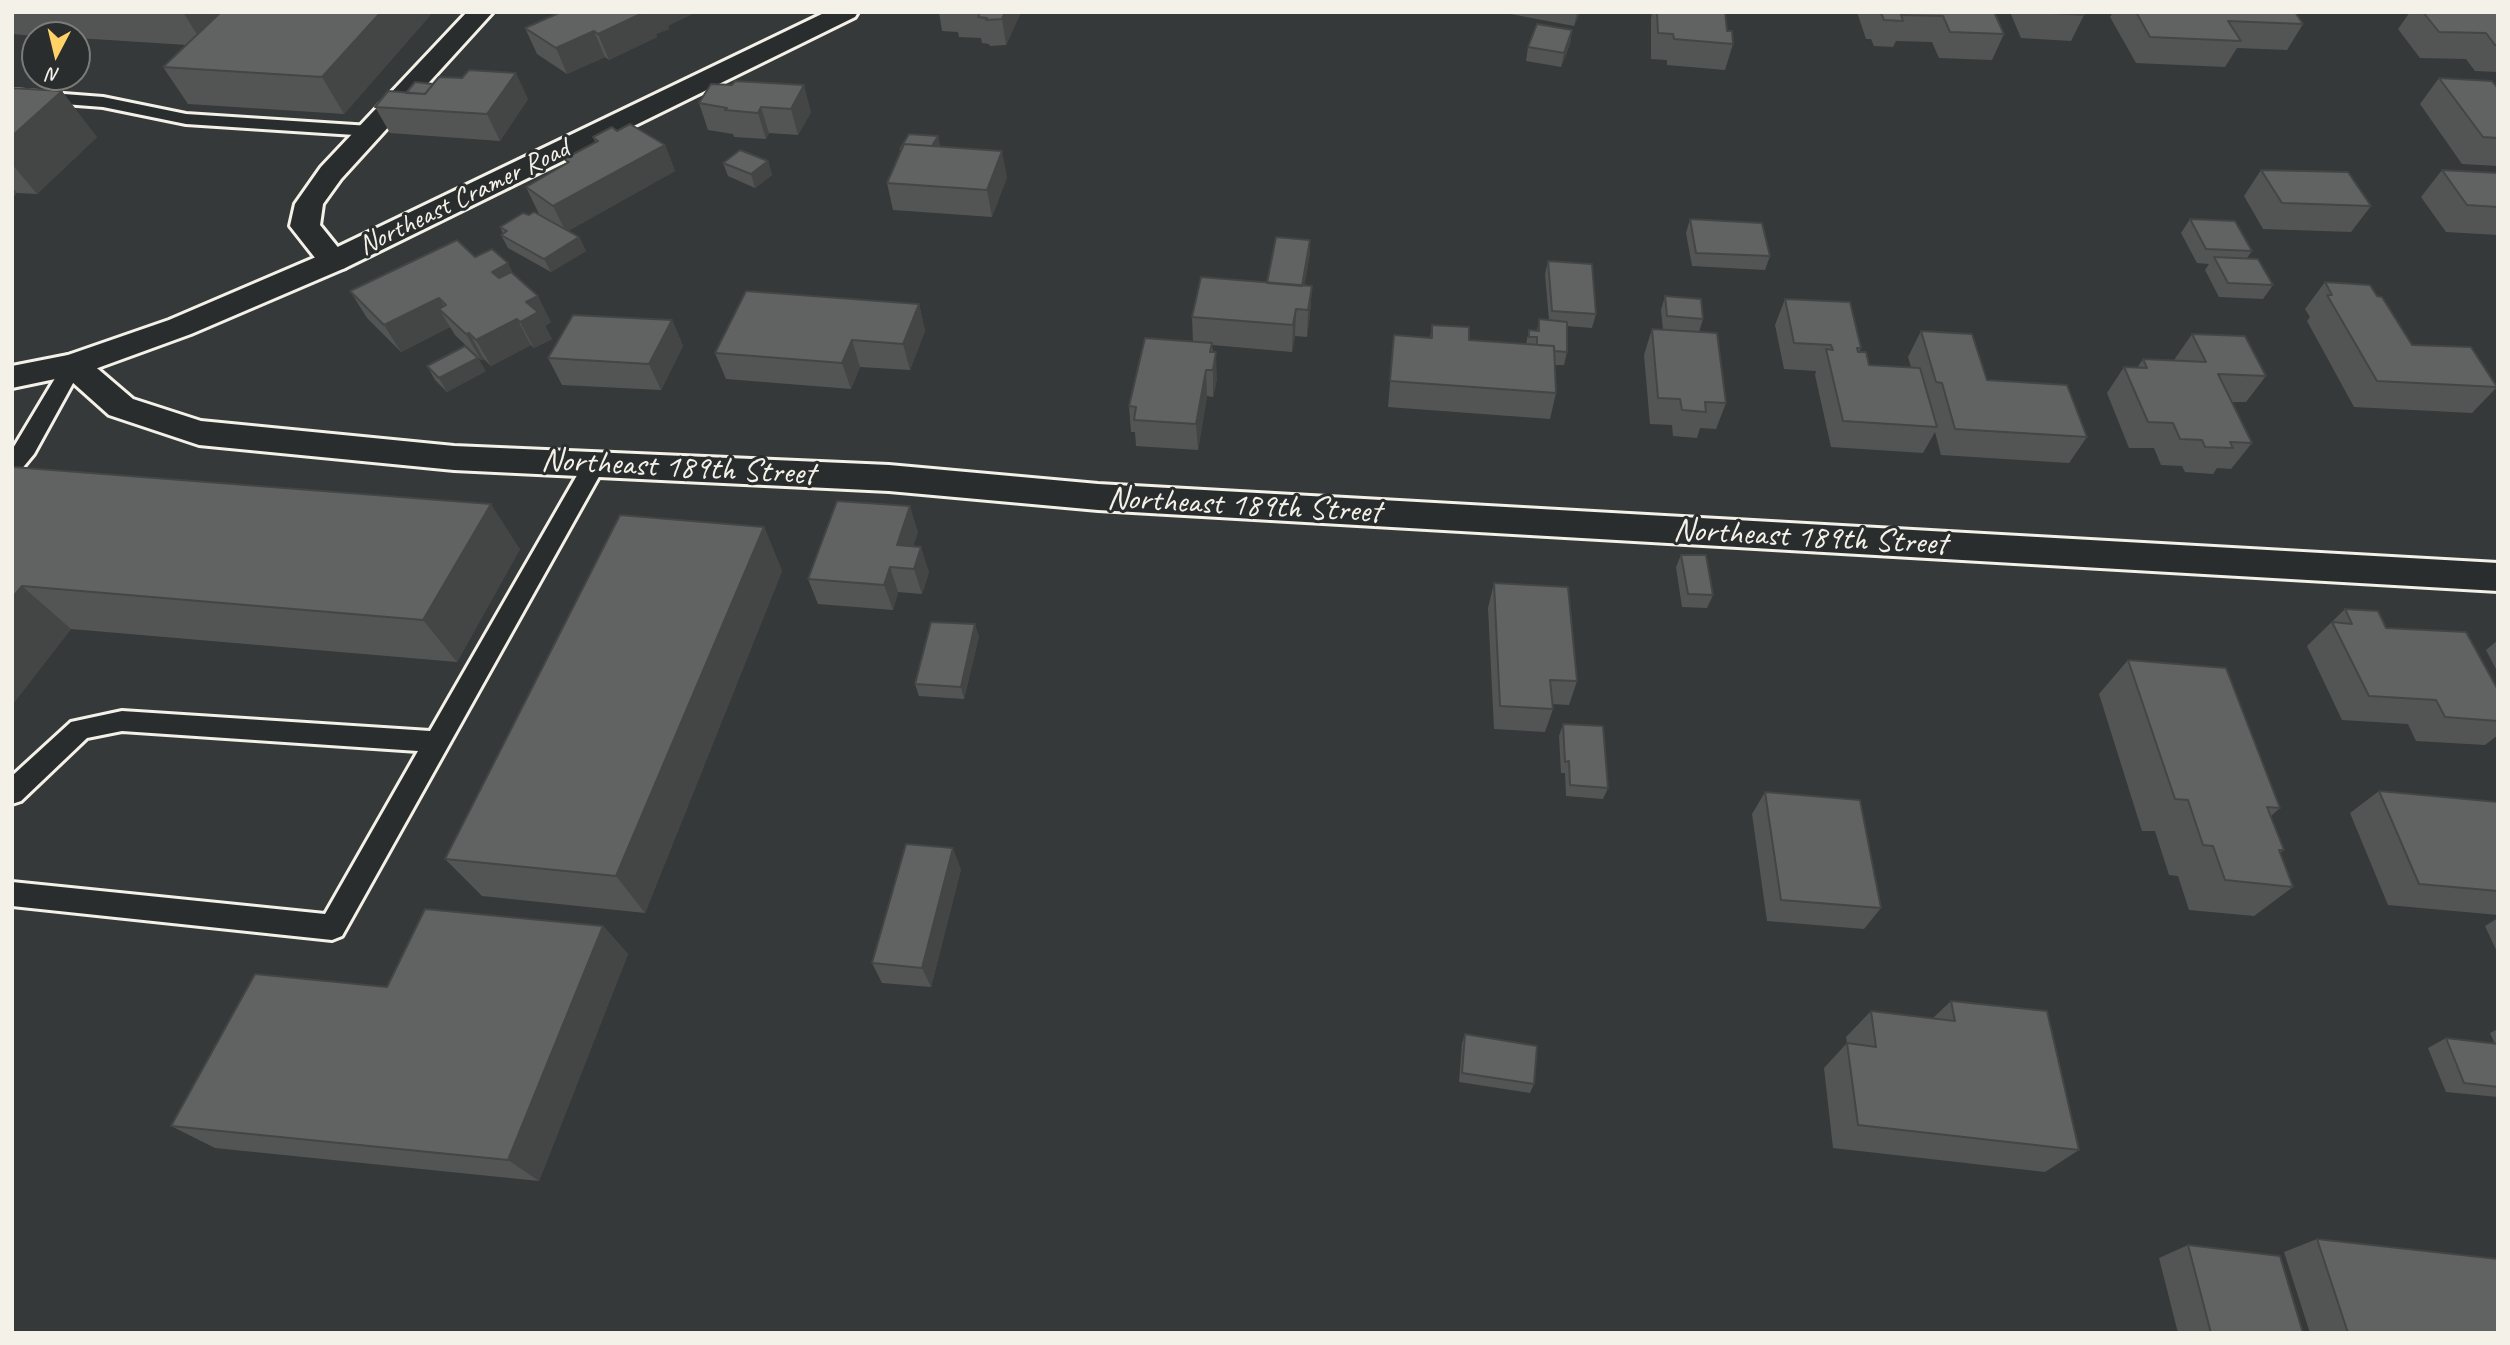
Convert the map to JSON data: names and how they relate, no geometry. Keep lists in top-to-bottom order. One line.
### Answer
{"streets":{"street":["Northeast Cramer Road","Northeast 189th Street"]},"crossings":[["Northeast Cramer Road","Northeast 189th Street"]],"north":"bottom"}
